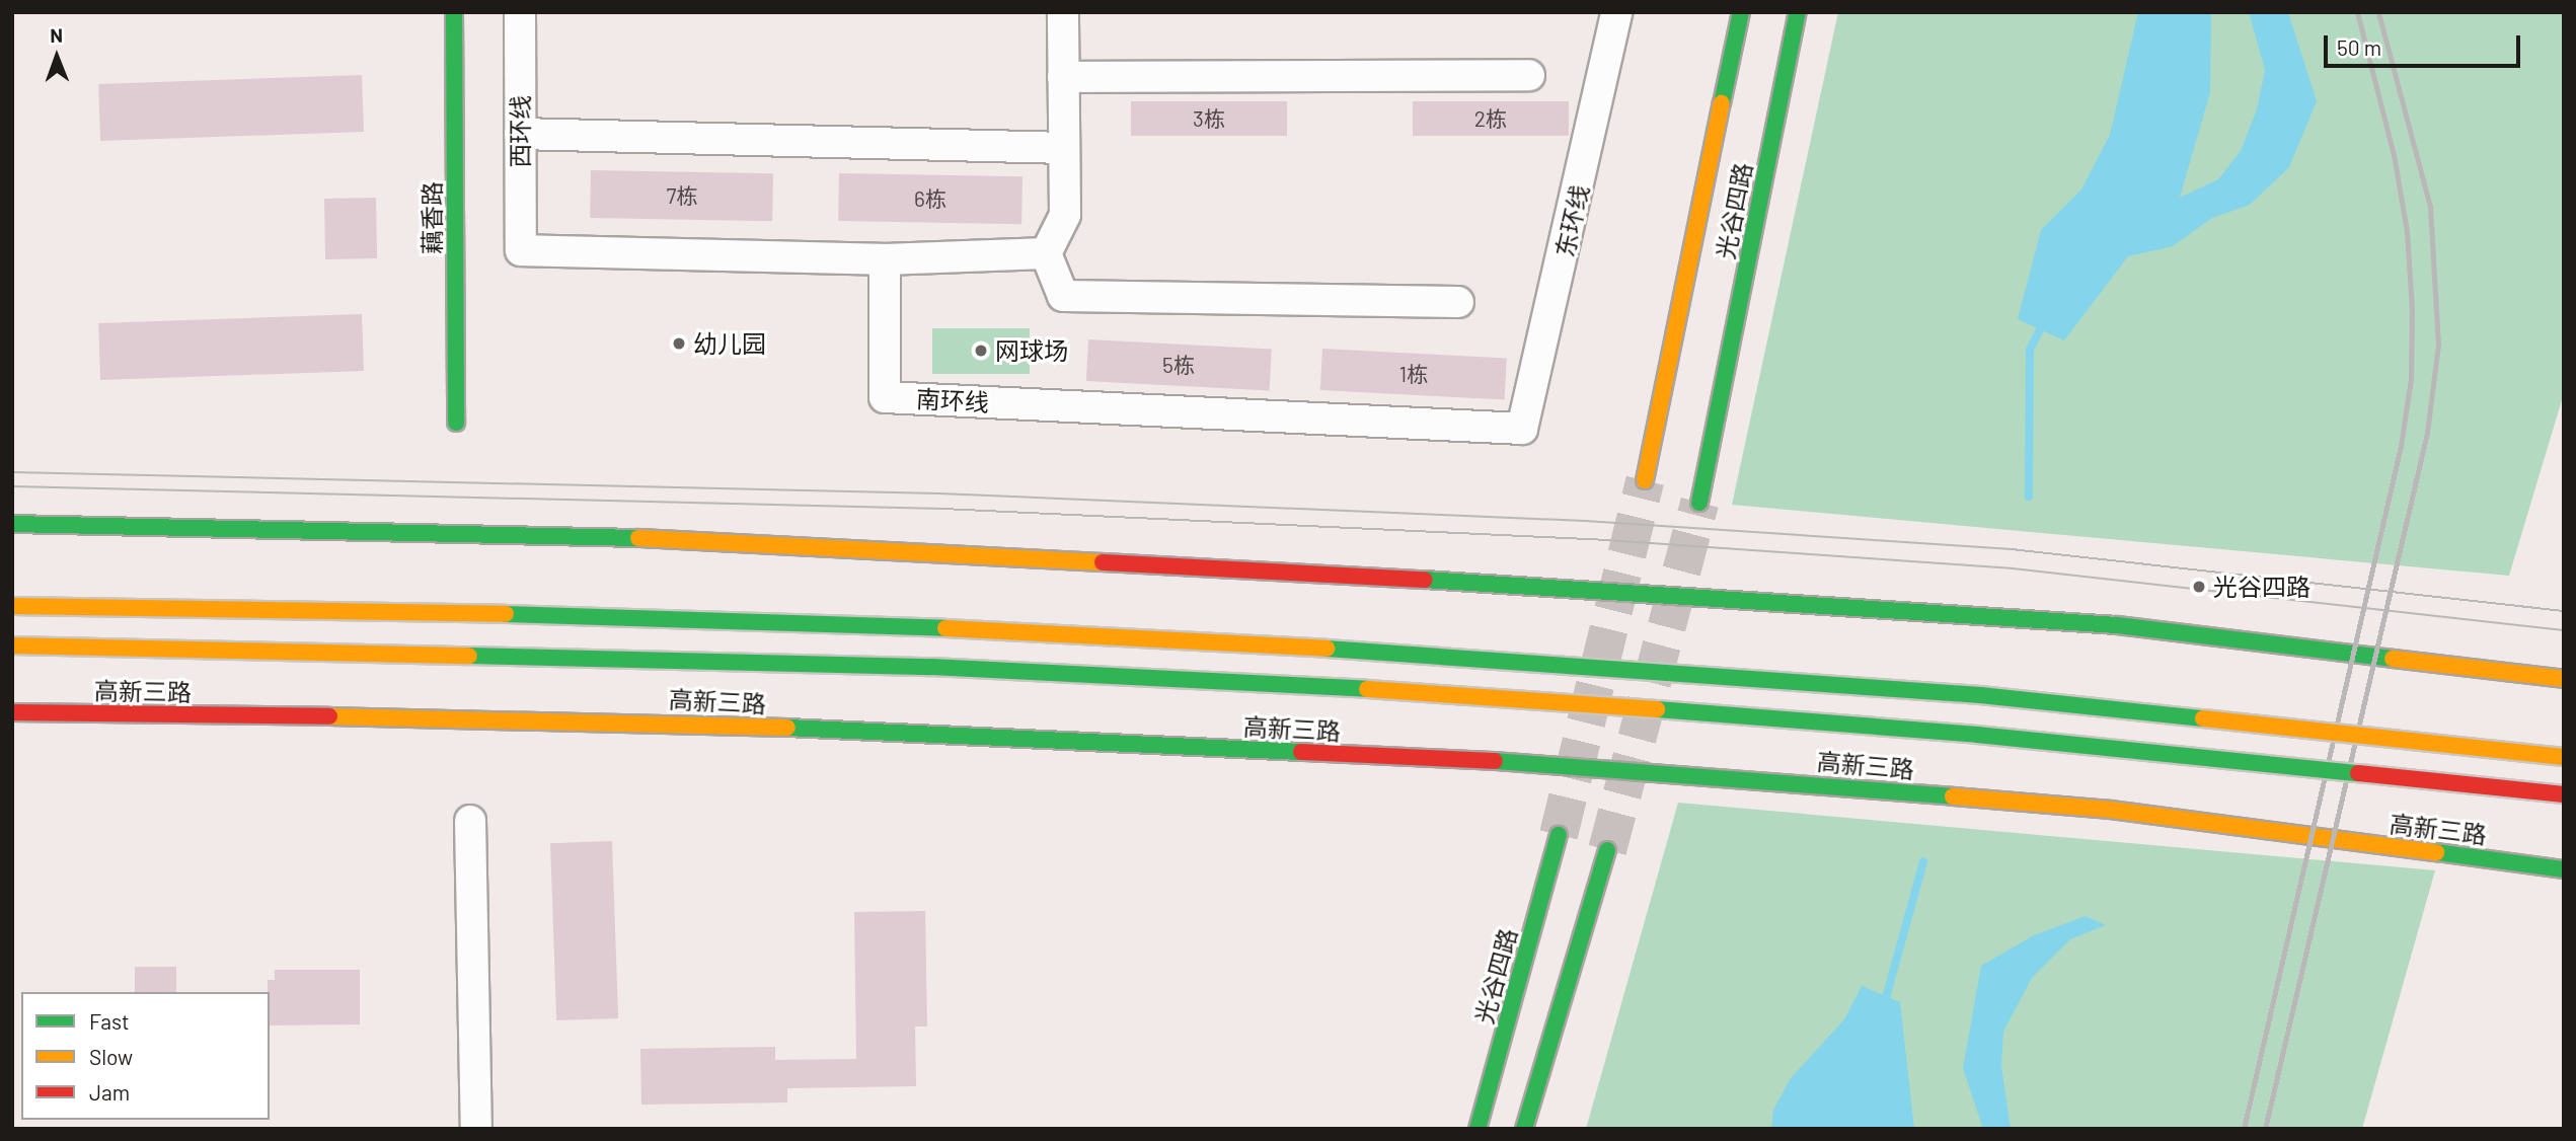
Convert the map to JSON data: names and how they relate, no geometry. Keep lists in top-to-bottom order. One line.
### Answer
{"streets":{"main road":["光谷四路","藕香路","高新三路"],"street":["西环线","东环线","南环线"]},"crossings":[["西环线","南环线"],["东环线","南环线"]],"places":["幼儿园","网球场","光谷四路"],"house_numbers":["3栋","2栋","7栋","6栋","5栋","1栋"],"legend":["Fast","Slow","Jam"],"scale_bar":"50 m","north":"top"}
